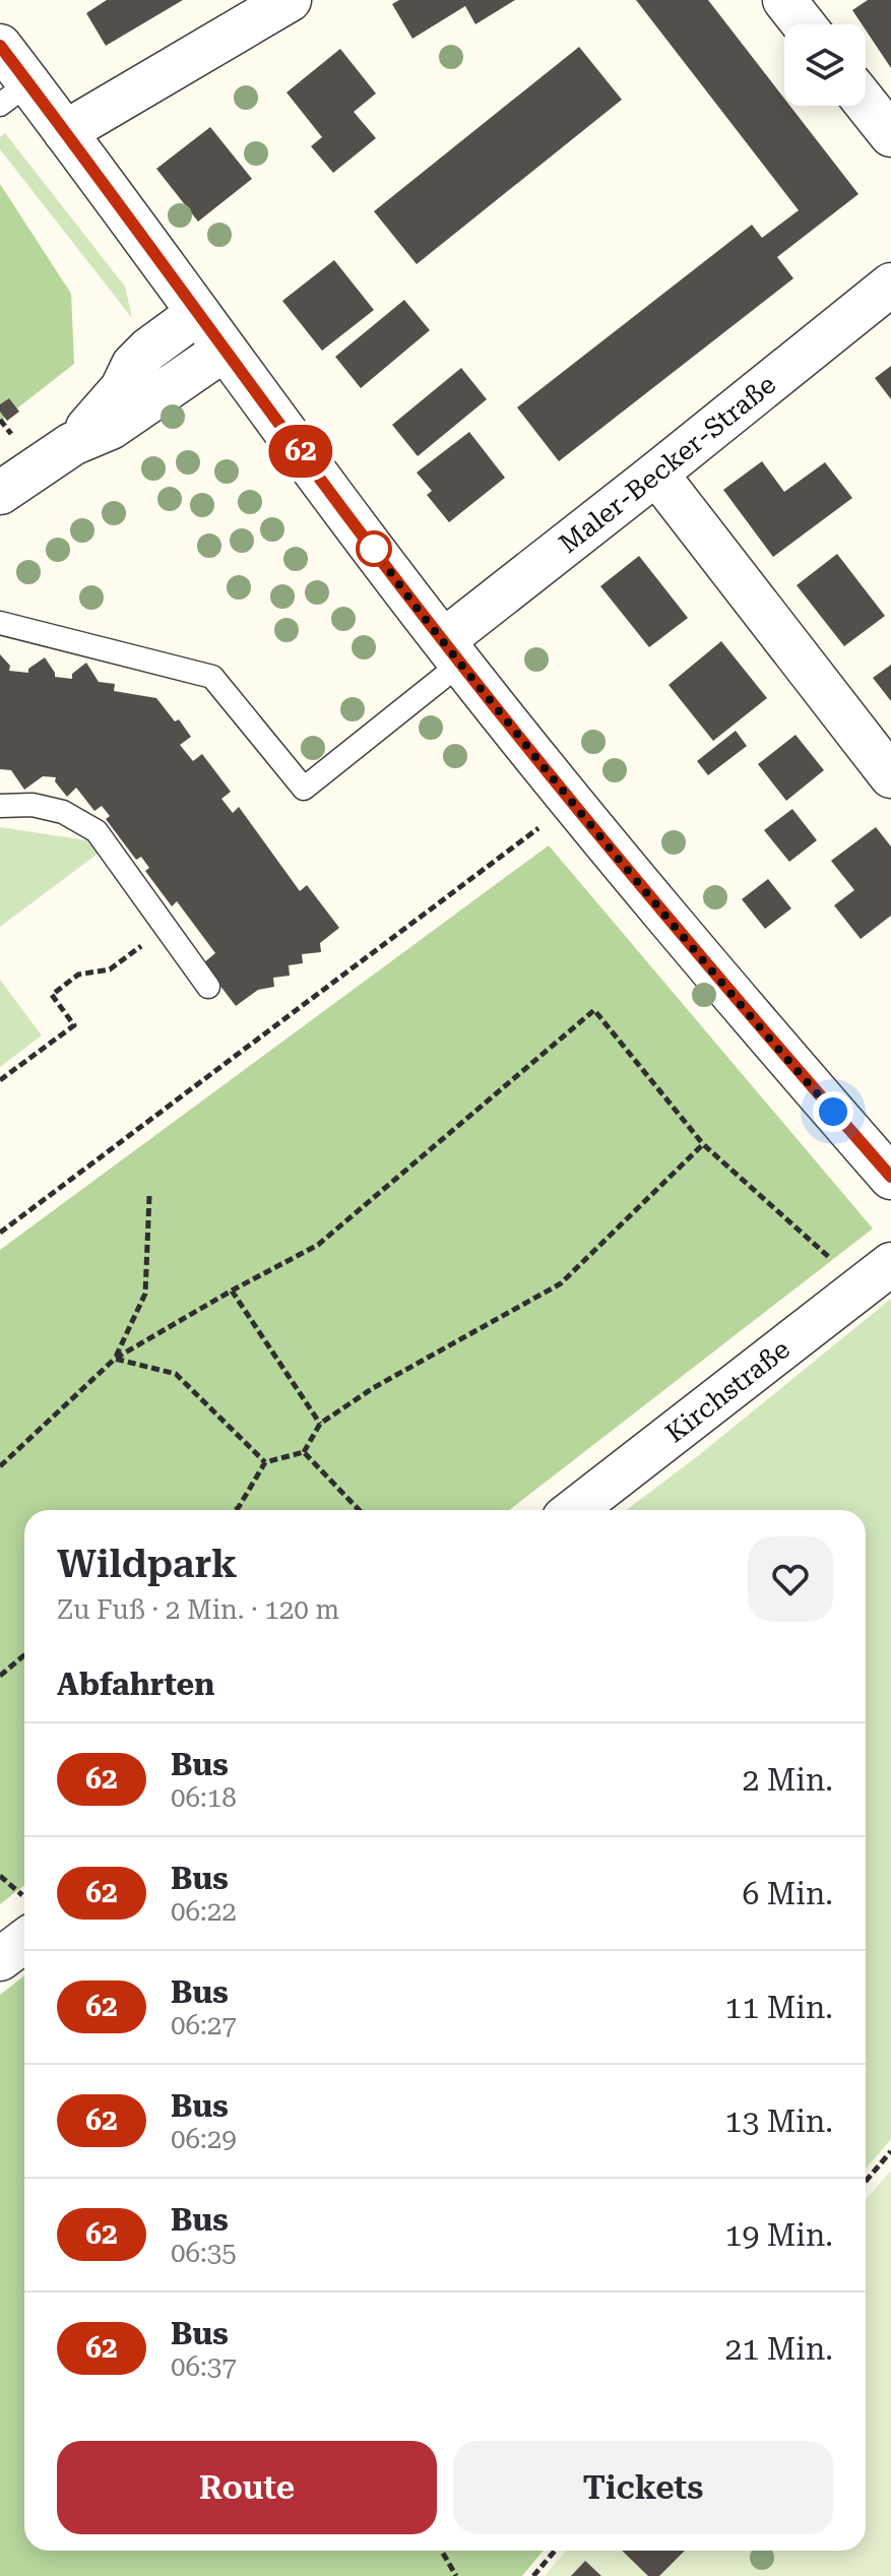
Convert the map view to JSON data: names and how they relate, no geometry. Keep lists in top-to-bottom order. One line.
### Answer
{"streets":{"street":["Maler-Becker-Straße","Kirchstraße"]},"lines":["bus line 62"],"page":{"on_map":"62","heading":[["Wildpark","Zu Fuß · 2 Min. · 120 m"],"Abfahrten"],"list":[{"mark":"62","name":"Bus","note":"06:18","value":"2 Min."},{"mark":"62","name":"Bus","note":"06:22","value":"6 Min."},{"mark":"62","name":"Bus","note":"06:27","value":"11 Min."},{"mark":"62","name":"Bus","note":"06:29","value":"13 Min."},{"mark":"62","name":"Bus","note":"06:35","value":"19 Min."},{"mark":"62","name":"Bus","note":"06:37","value":"21 Min."}],"buttons":["Route","Tickets"]}}
